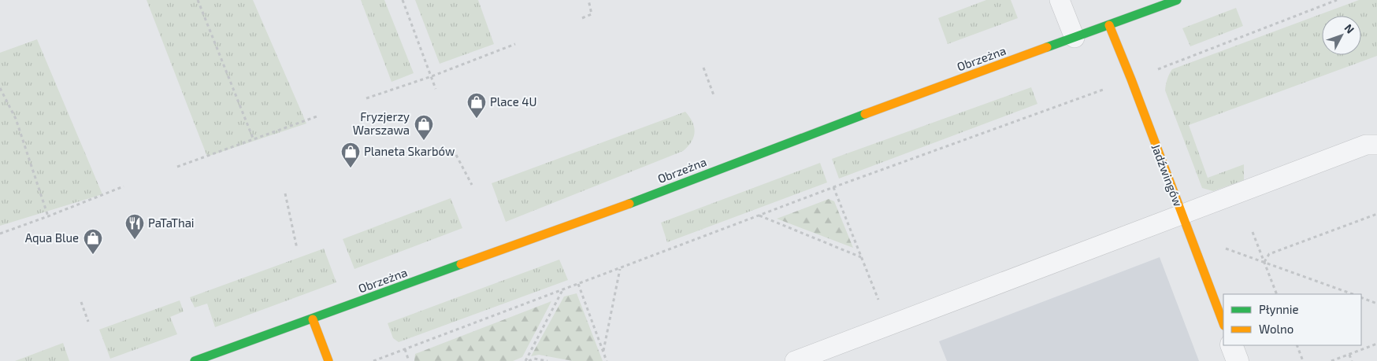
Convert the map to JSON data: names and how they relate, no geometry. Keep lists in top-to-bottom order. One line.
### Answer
{"streets":{"street":["Obrzeżna","Jadźwingów"]},"crossings":[["Obrzeżna","Jadźwingów"]],"places":{"shop":["Place 4U","Fryzjerzy Warszawa","Planeta Skarbów","Aqua Blue"],"restaurant":["PaTaThai"]},"legend":["Płynnie","Wolno"],"north":"top right"}
